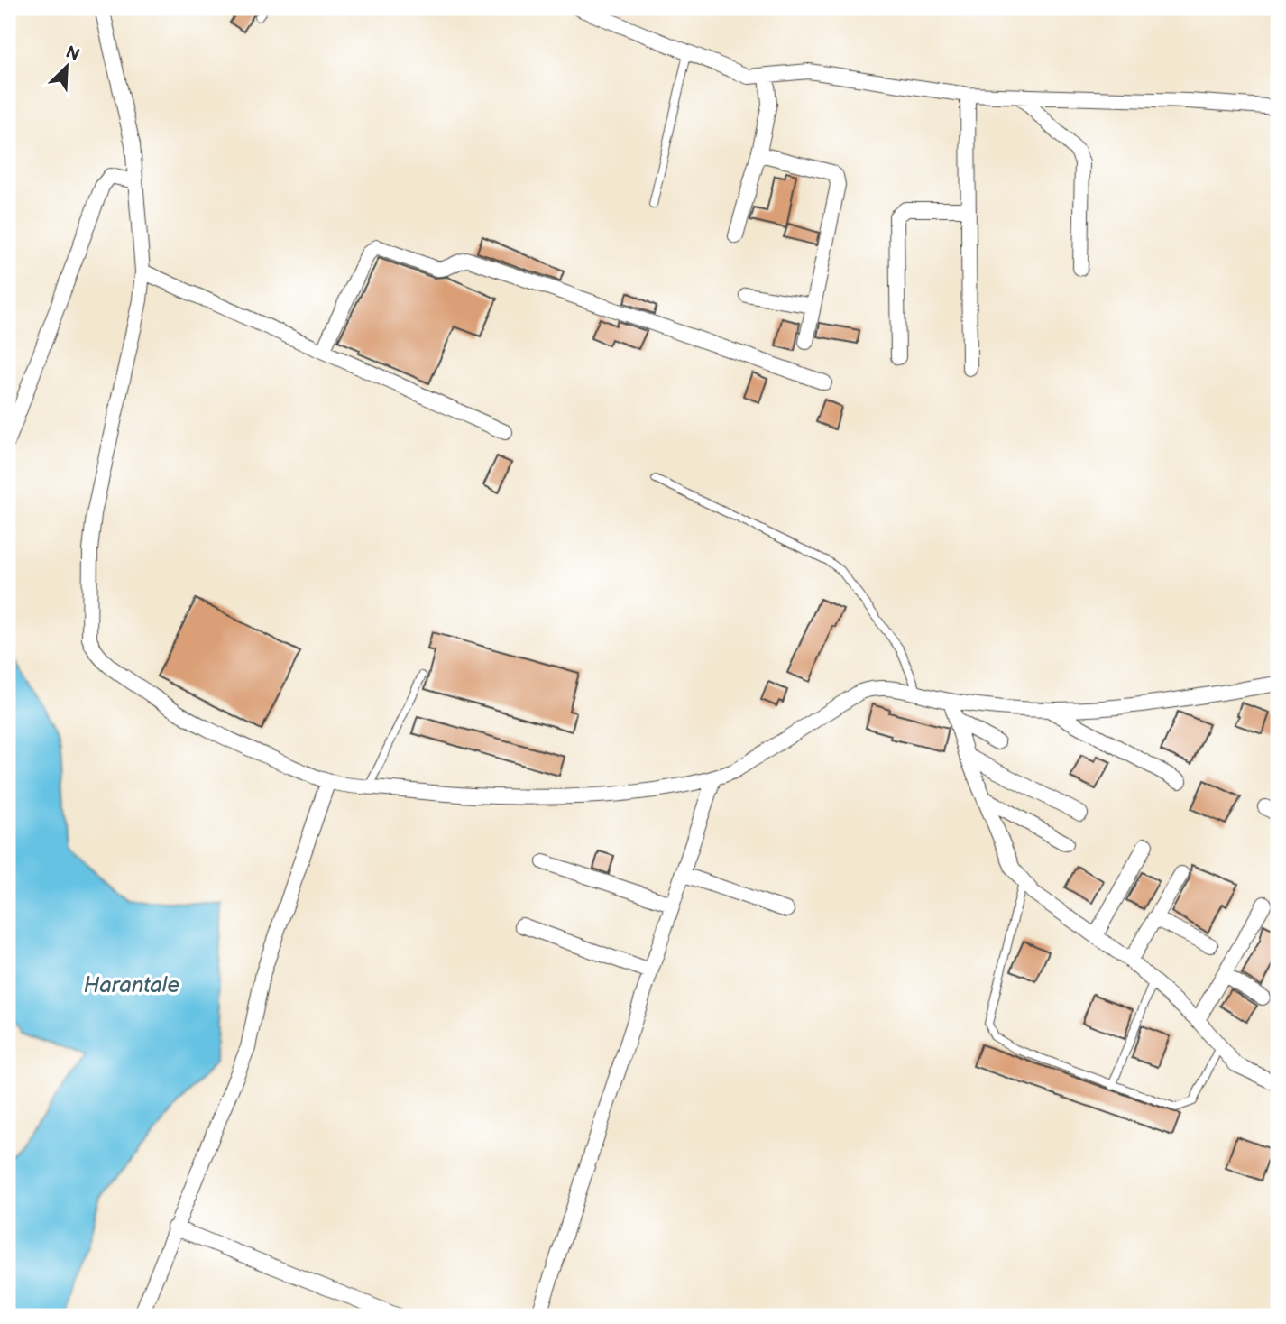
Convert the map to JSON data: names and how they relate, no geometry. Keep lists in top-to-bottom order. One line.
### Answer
{"water":["Harantale"],"north":"top right"}
